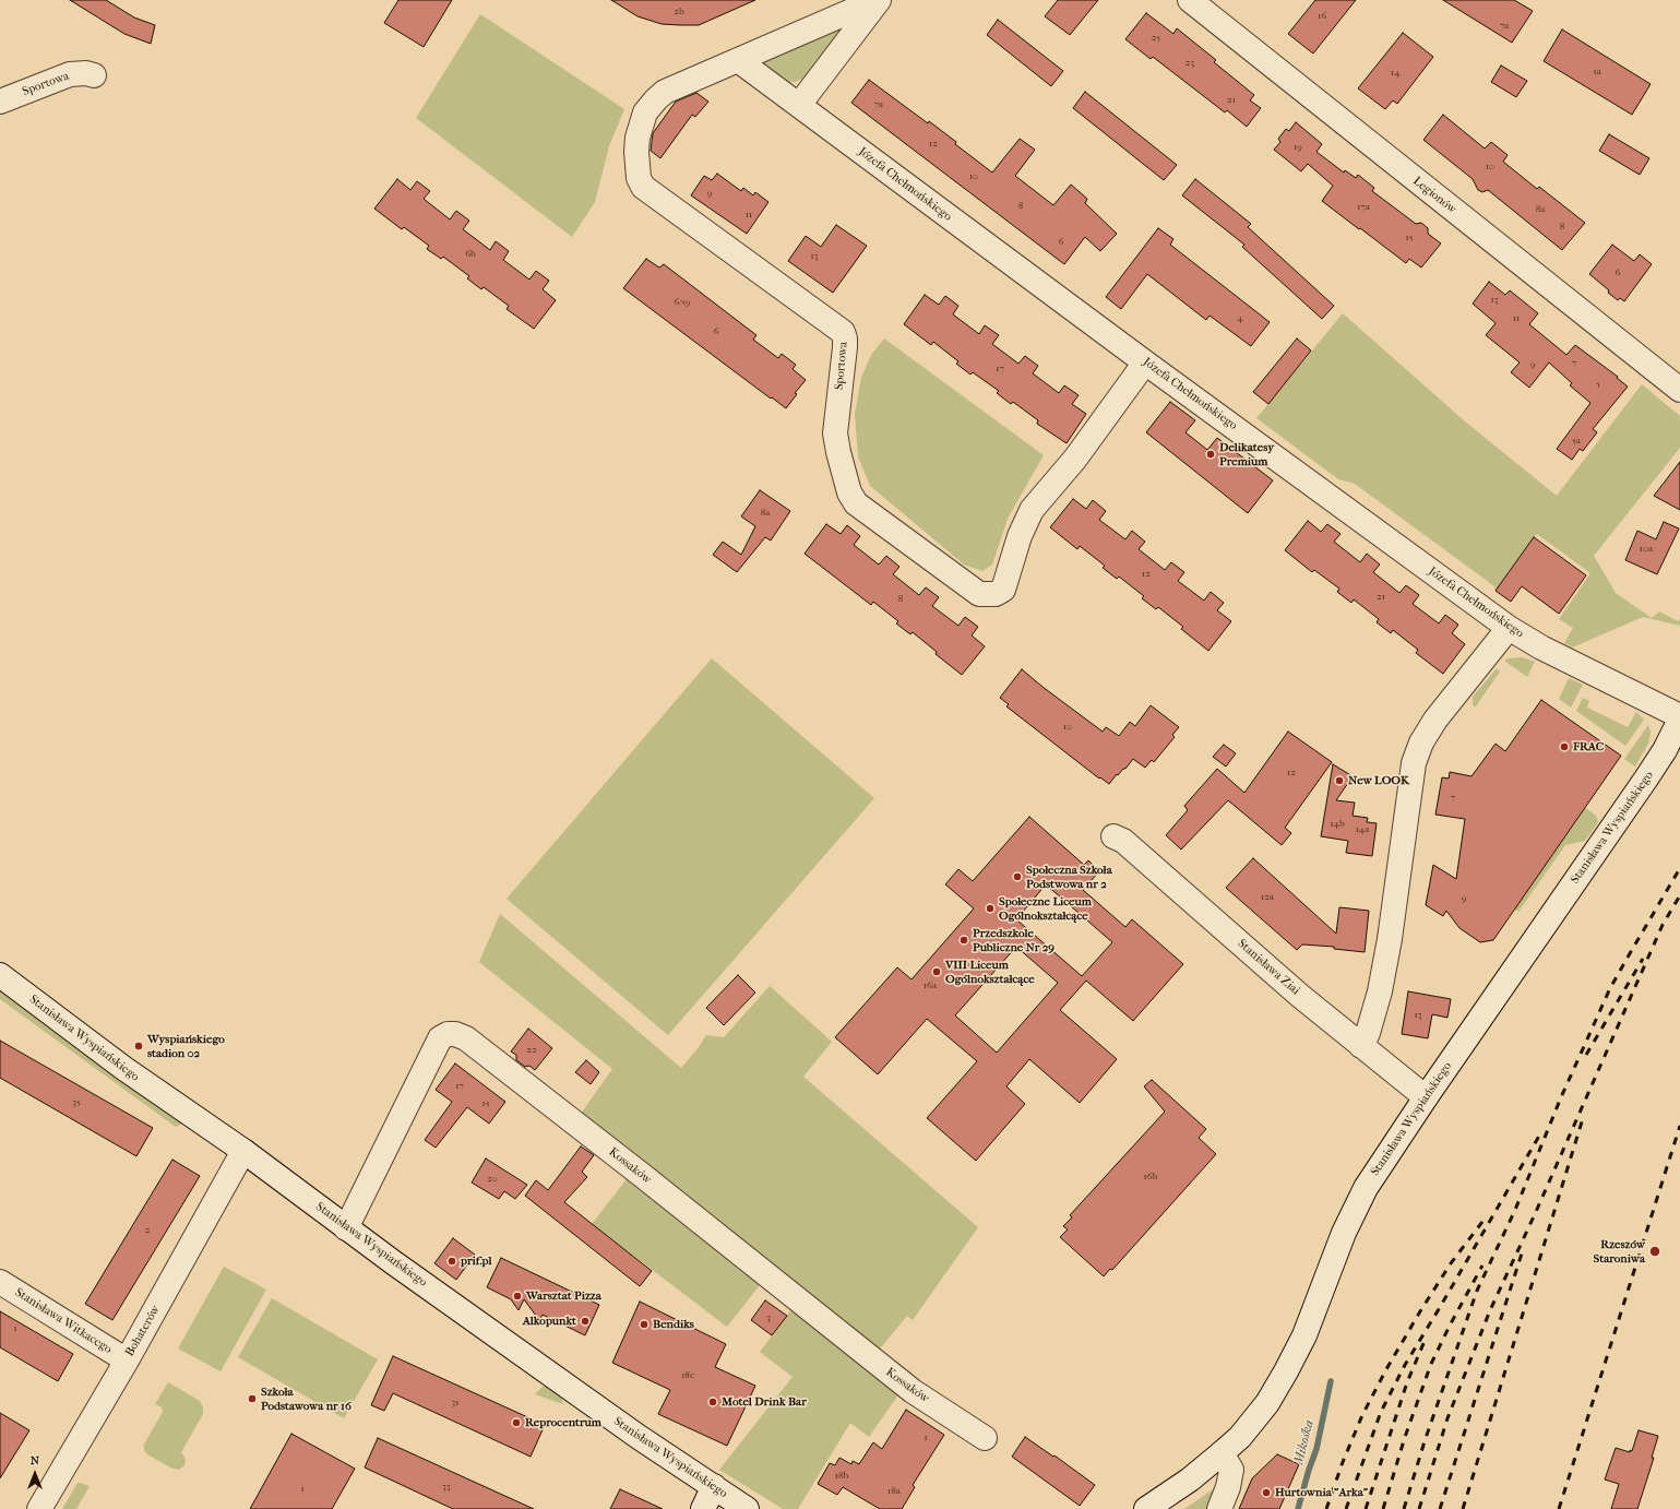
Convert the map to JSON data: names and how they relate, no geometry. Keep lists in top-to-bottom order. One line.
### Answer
{"streets":{"street":["Sportowa","Józefa Chełmońskiego","Legionów","Stanisława Wyspiańskiego","Stanisława Ziai","Kossaków","Stanisława Witkacego","Bohaterów"]},"crossings":[["Sportowa","Józefa Chełmońskiego"],["Józefa Chełmońskiego","Stanisława Wyspiańskiego"],["Stanisława Wyspiańskiego","Stanisława Ziai"],["Stanisława Wyspiańskiego","Kossaków"],["Stanisława Wyspiańskiego","Bohaterów"],["Stanisława Witkacego","Bohaterów"]],"water":["Mikośka"],"places":["Delikatesy Premium","FRAC","New LOOK","Społeczna Szkoła Podstwowa nr 2","Społeczne Liceum Ogólnokształcące","Przedszkole Publiczne Nr 29","VIII Liceum Ogólnokształcące","Wyspiańskiego stadion 02","Rzeszów Staroniwa","prif.pl","Warsztat Pizza","Alkopunkt","Bendiks","Szkoła Podstawowa nr 16","Motel Drink Bar","Reprocentrum","Hurtownia \"Arka\""],"house_numbers":["2b","16","7a","25","23","5a","14","21","7a","12","19","10","10","9","8","17a","8a","11","8","15","6","6b","13","6","13","6/59","4","11","6","7","9","17","5","5a","8a","10a","12","21","8","10","12","7","14b","14a","12a","9","16a","13","22","17","35","15","16b","20","2","3","1","18c","31","1","18b","33","1","18a"],"north":"top"}
